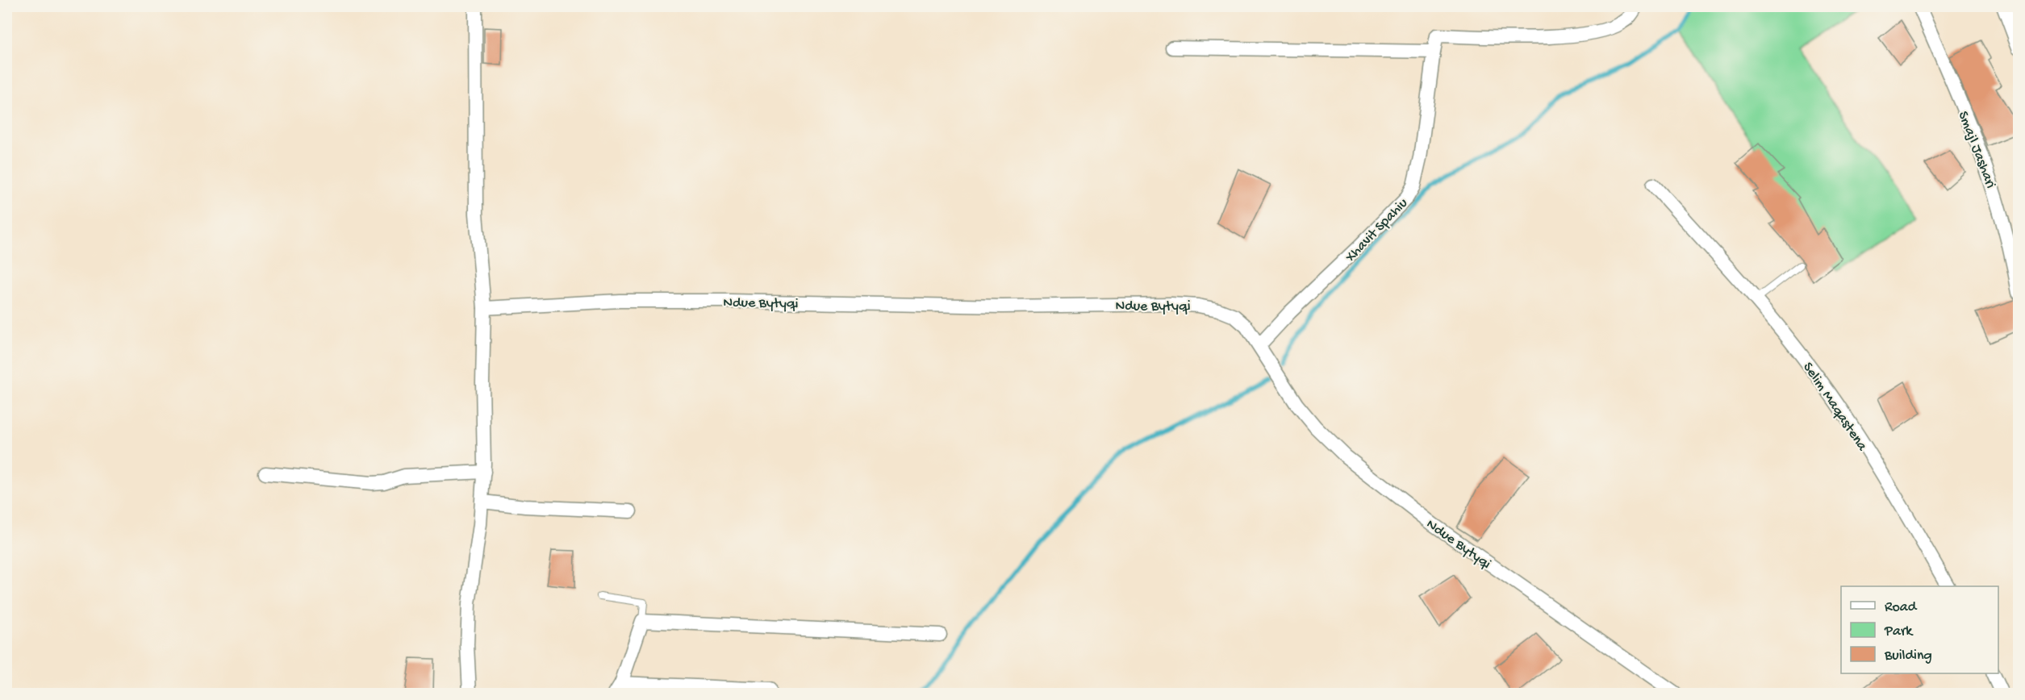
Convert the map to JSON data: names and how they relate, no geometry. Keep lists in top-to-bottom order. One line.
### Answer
{"streets":{"street":["Smajl Jashari","Xhavit Spahiu","Ndue Bytyqi","Selim Maqastena"]},"crossings":[["Xhavit Spahiu","Ndue Bytyqi"]],"legend":["Road","Park","Building"]}
